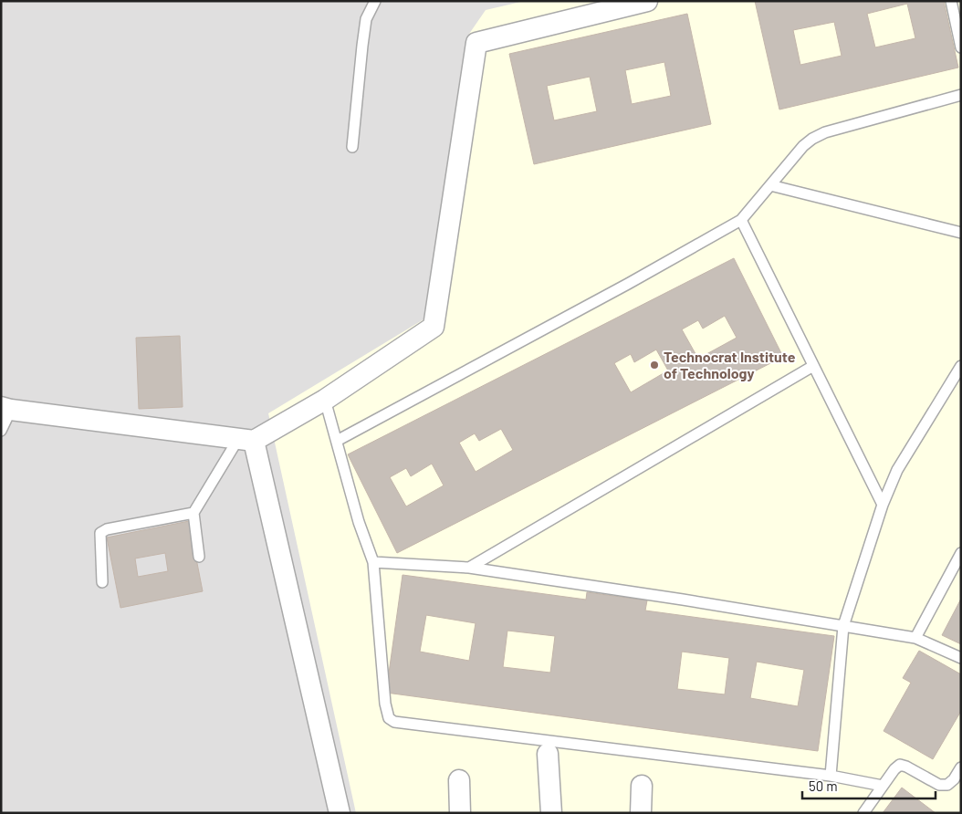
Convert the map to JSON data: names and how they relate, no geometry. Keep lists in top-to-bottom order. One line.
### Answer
{"places":["Technocrat Institute of Technology"],"scale_bar":"50 m"}
